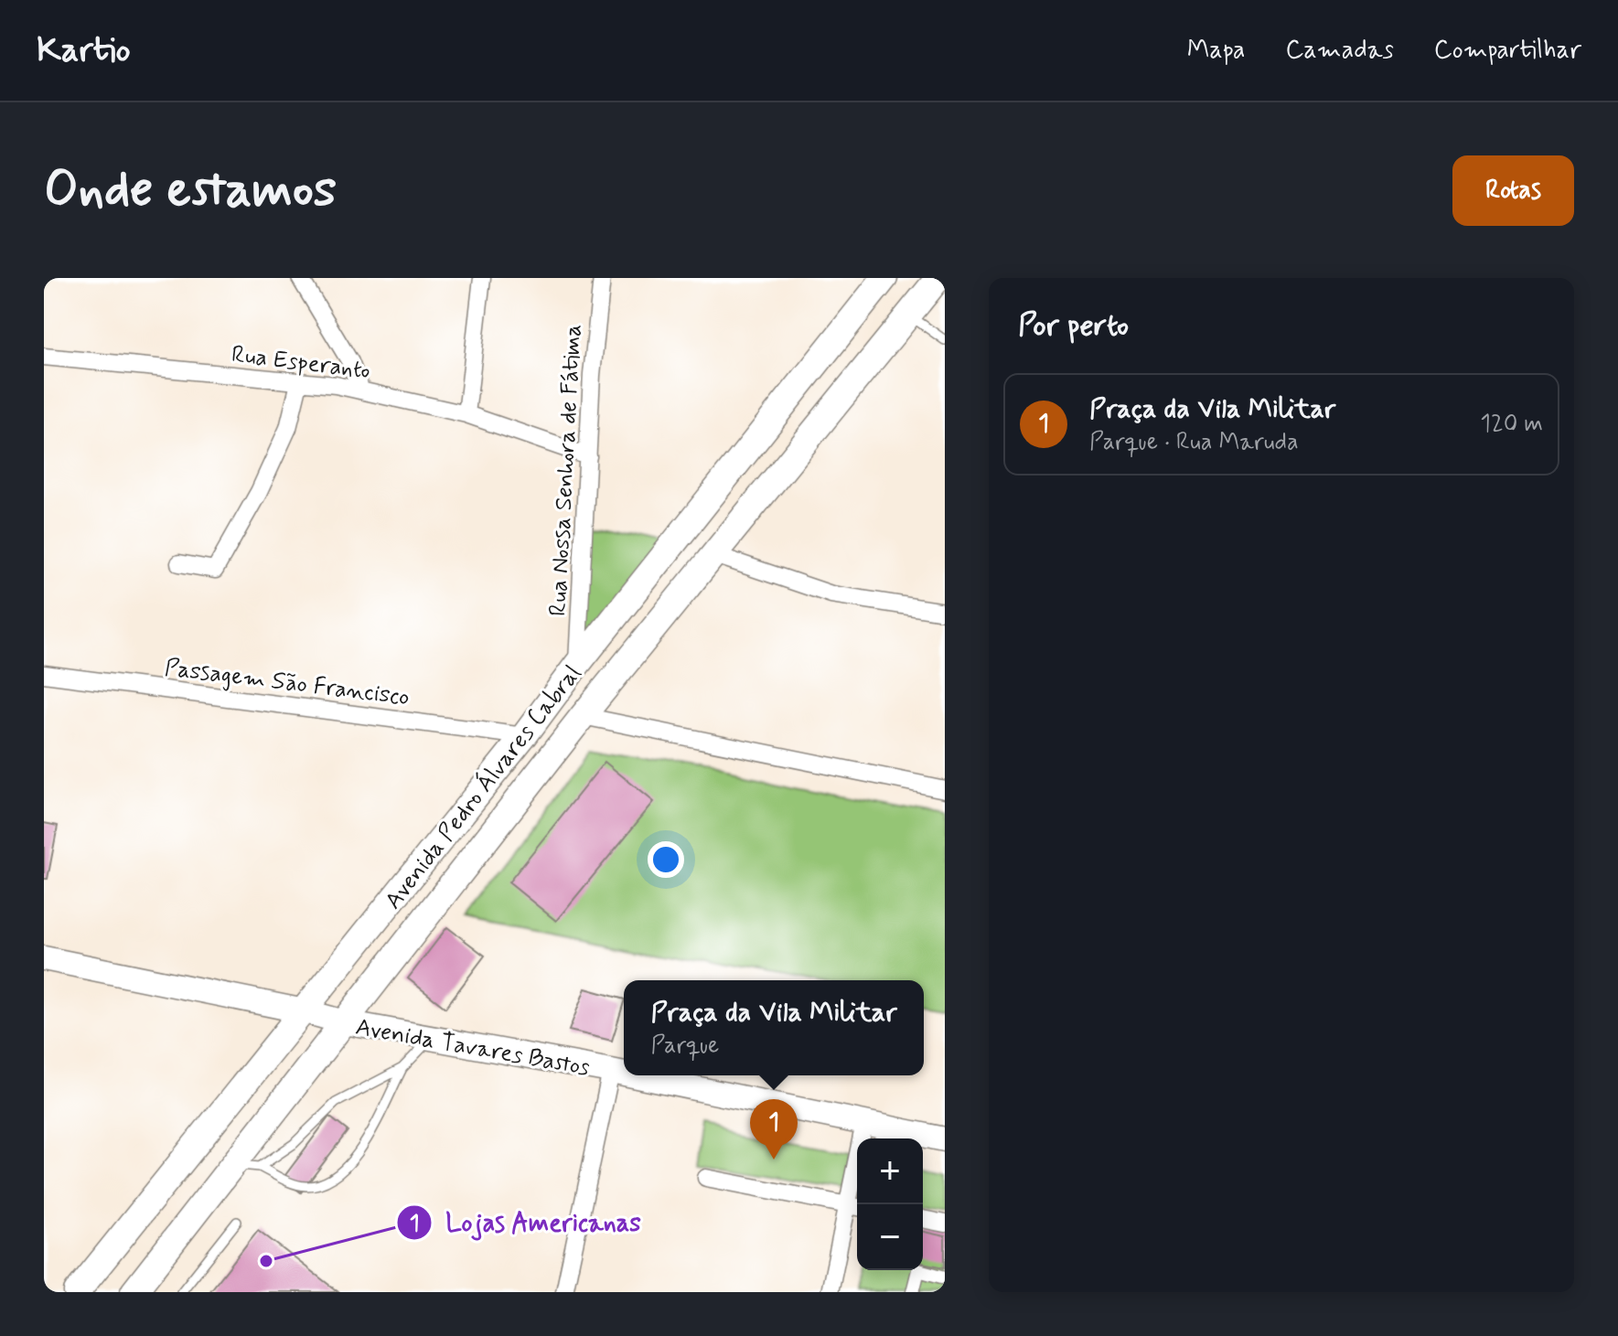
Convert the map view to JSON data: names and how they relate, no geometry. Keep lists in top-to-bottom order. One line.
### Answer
{"streets":{"main road":["Avenida Pedro Álvares Cabral","Avenida Tavares Bastos"],"street":["Rua Esperanto","Rua Nossa Senhora de Fátima","Passagem São Francisco"]},"crossings":[["Rua Esperanto","Rua Nossa Senhora de Fátima"],["Rua Nossa Senhora de Fátima","Avenida Pedro Álvares Cabral"],["Passagem São Francisco","Avenida Pedro Álvares Cabral"],["Avenida Pedro Álvares Cabral","Avenida Tavares Bastos"]],"places":["Lojas Americanas"],"page":{"header":"Kartio","nav":["Mapa","Camadas","Compartilhar"],"buttons":"Rotas","title":"Onde estamos","heading":"Por perto","list":[{"mark":"1","name":"Praça da Vila Militar","note":"Parque · Rua Maruda","value":"120 m"}],"popup":["Praça da Vila Militar","Parque"],"pins":"1","map_buttons":["+","−"]}}
